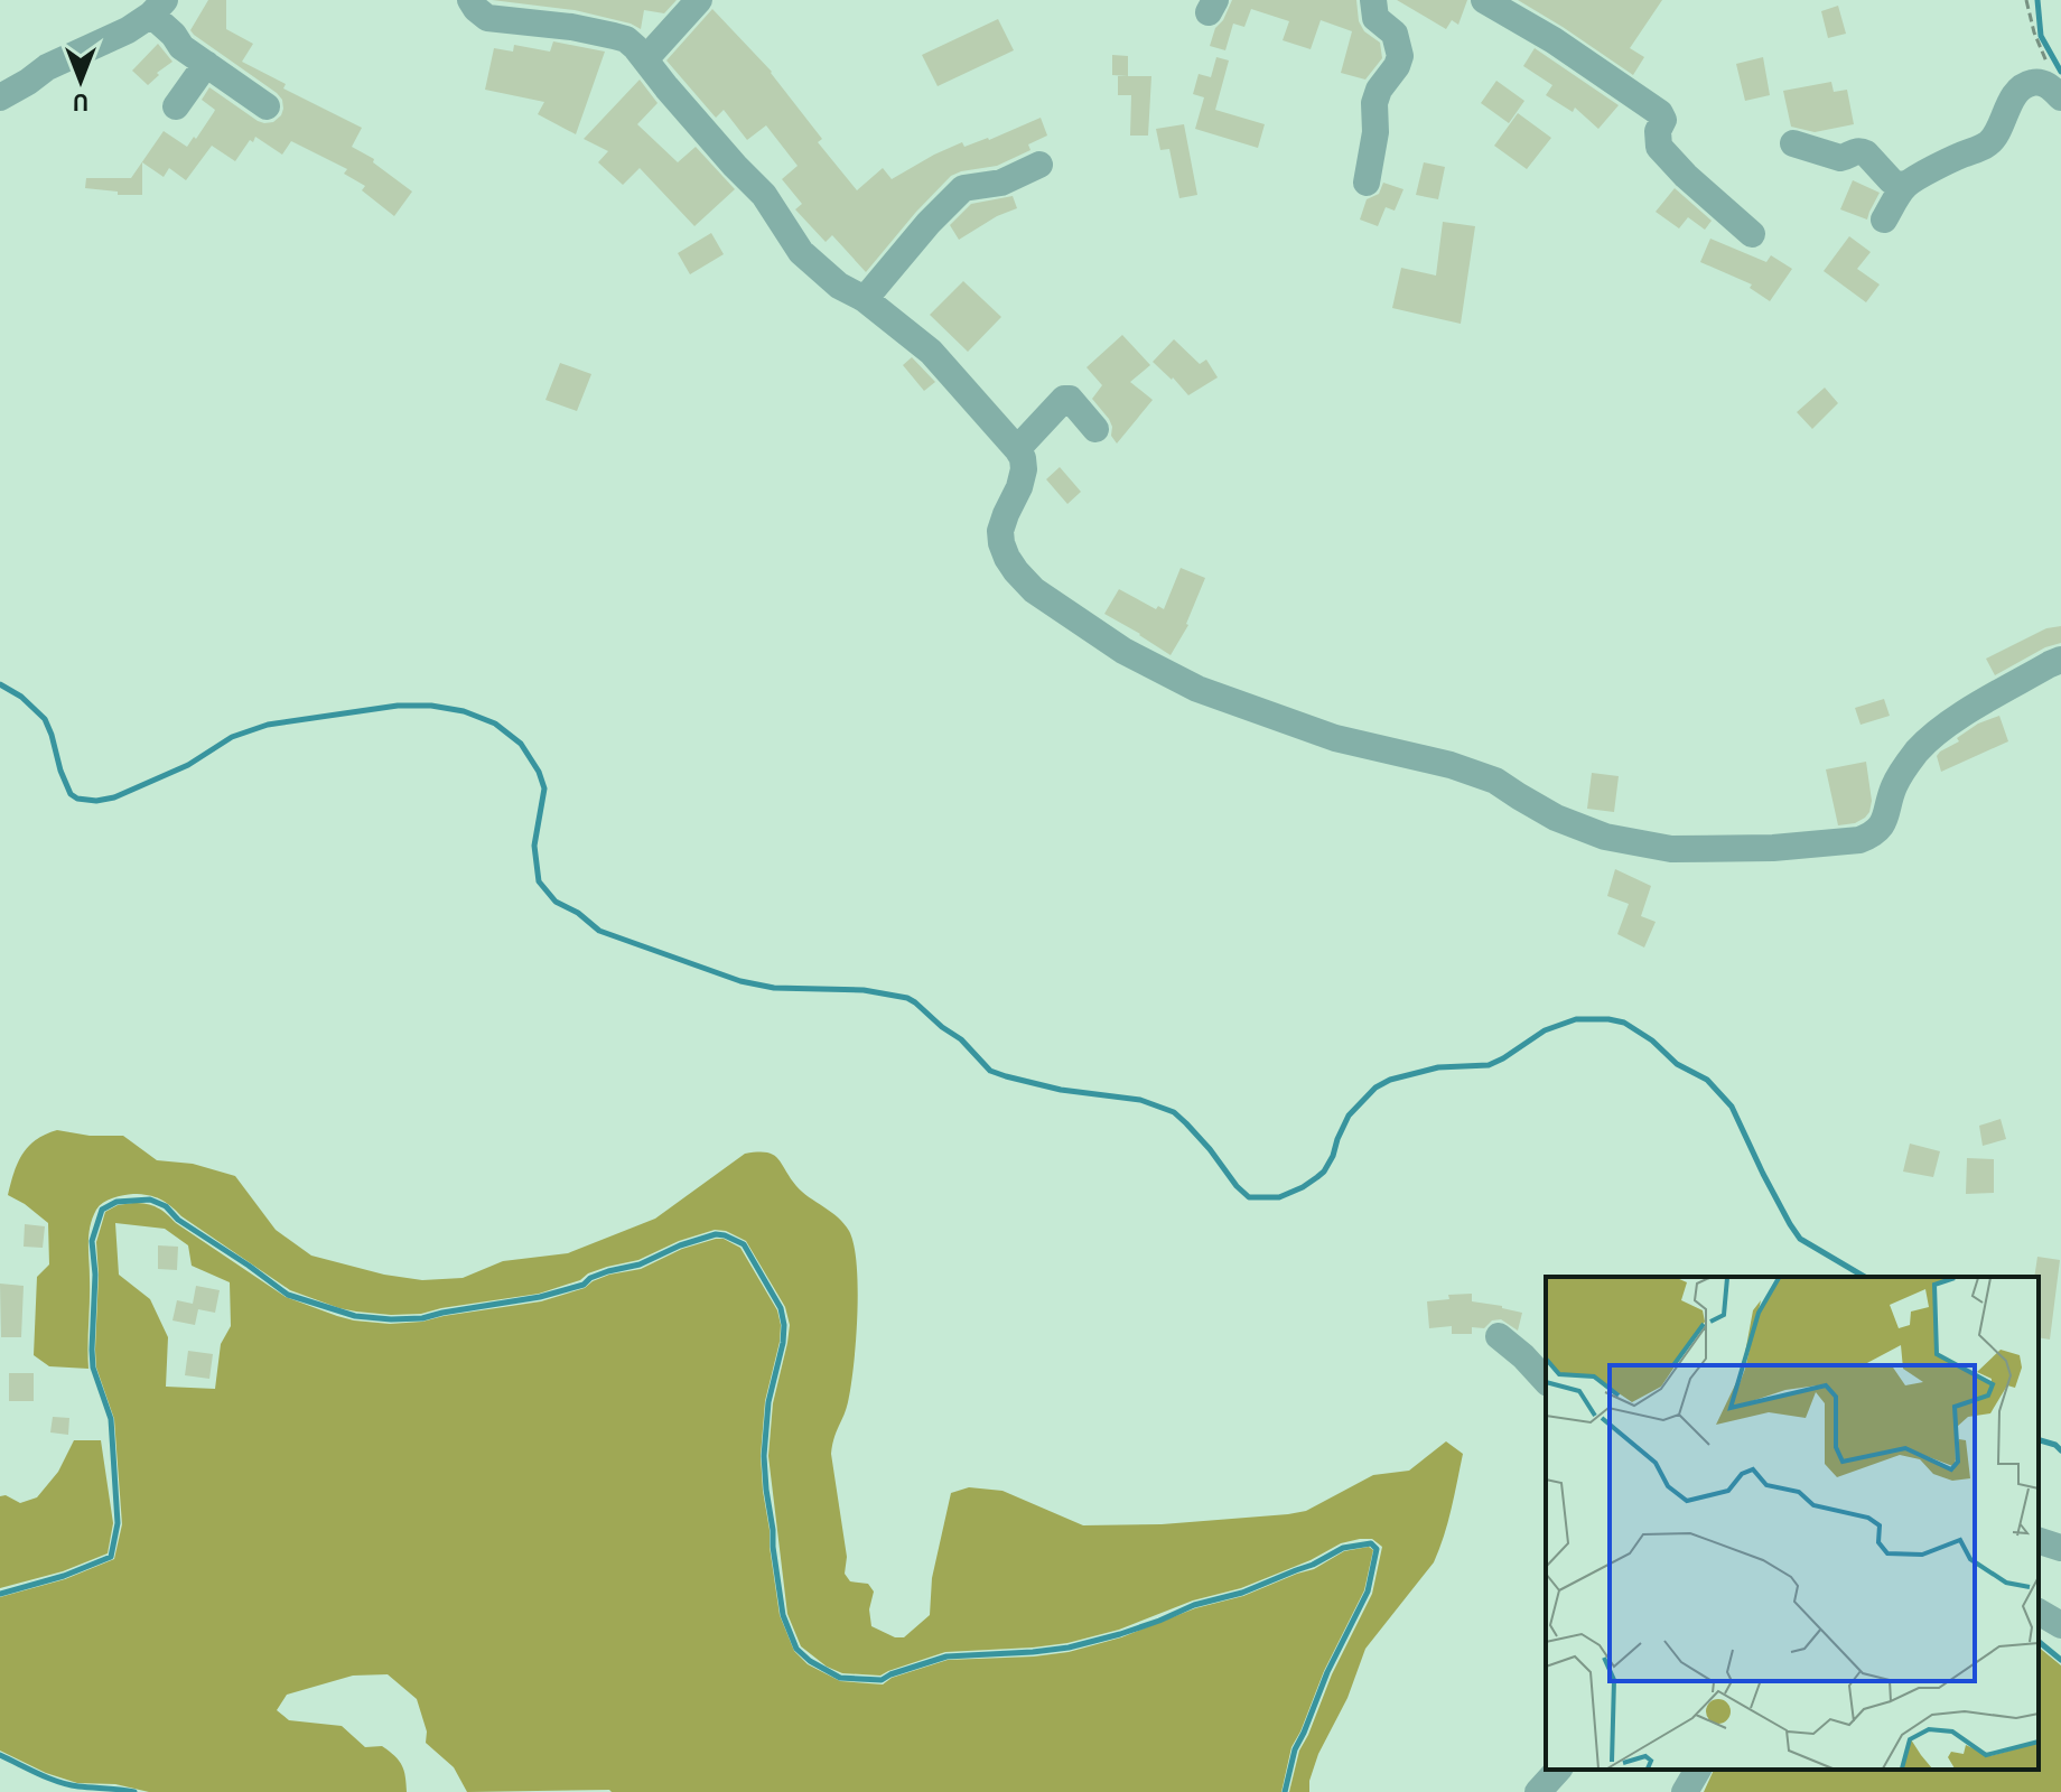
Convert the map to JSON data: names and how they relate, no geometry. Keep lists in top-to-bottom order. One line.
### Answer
{"north":"bottom"}
